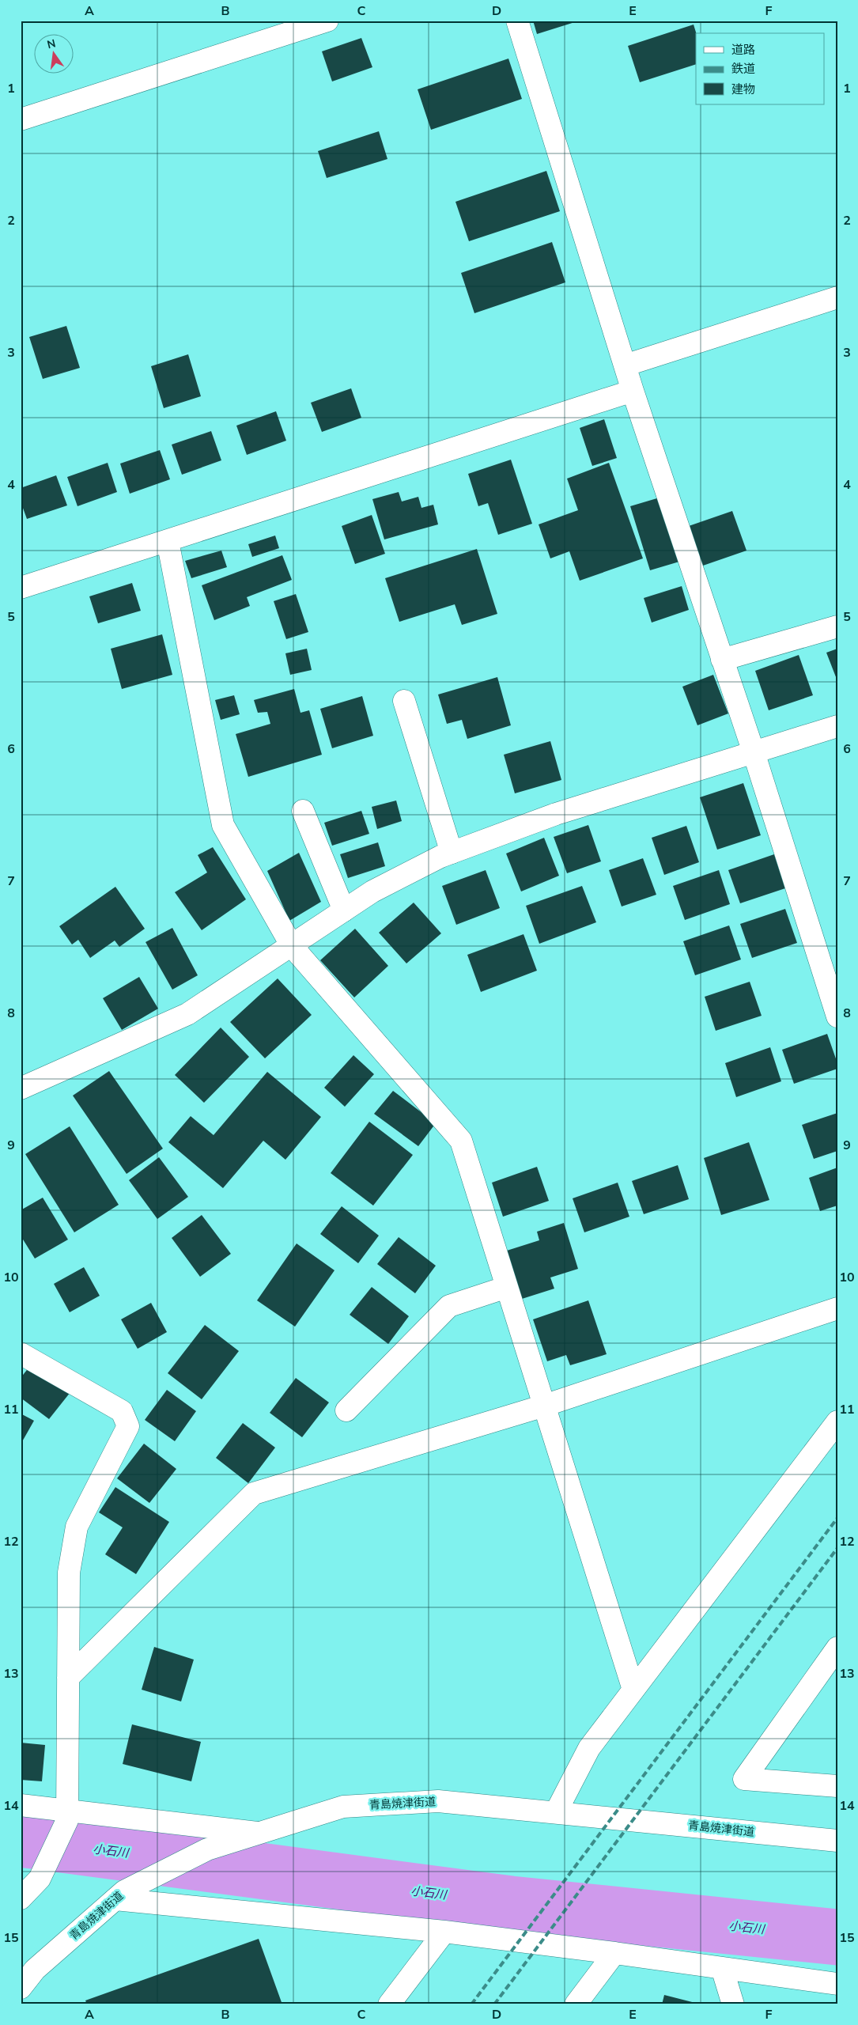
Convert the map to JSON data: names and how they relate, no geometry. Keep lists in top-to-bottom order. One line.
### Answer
{"streets":{"street":["青島焼津街道"]},"water":["小石川"],"legend":["道路","鉄道","建物"],"north":"top","grid":{"columns":["A","B","C","D","E","F"],"rows":["1","2","3","4","5","6","7","8","9","10","11","12","13","14","15"]}}
